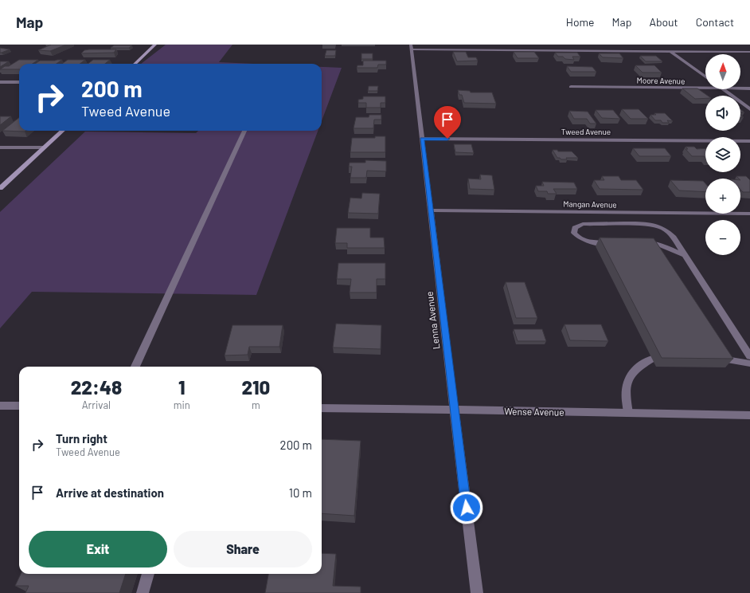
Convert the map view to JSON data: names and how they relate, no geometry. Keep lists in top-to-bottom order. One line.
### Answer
{"streets":{"street":["Moore Avenue","Tweed Avenue","Mangan Avenue","Lenna Avenue","Wense Avenue"]},"crossings":[["Tweed Avenue","Lenna Avenue"],["Mangan Avenue","Lenna Avenue"],["Lenna Avenue","Wense Avenue"]],"north":"top","page":{"header":"Map","nav":["Home","Map","About","Contact"],"map_buttons":["+","−"],"turn":["200 m","Tweed Avenue"],"eta":["22:48","Arrival","1","min","210","m"],"list":[{"name":"Turn right","note":"Tweed Avenue","value":"200 m"},{"name":"Arrive at destination","value":"10 m"}],"buttons":["Exit","Share"]}}
